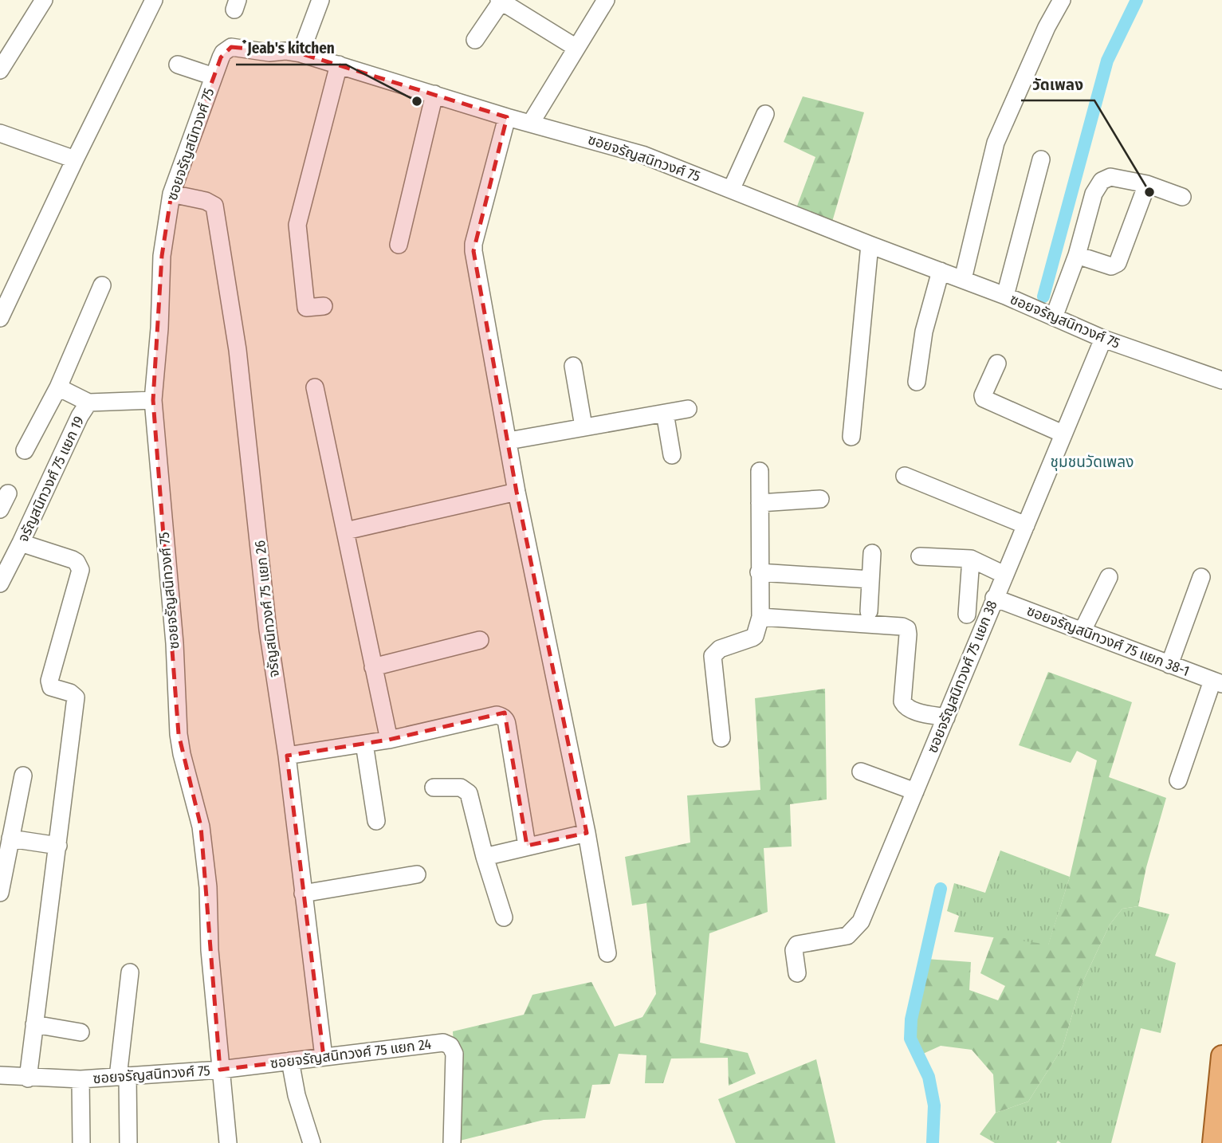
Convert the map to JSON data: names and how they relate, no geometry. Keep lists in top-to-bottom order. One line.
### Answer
{"streets":{"street":["ซอยจรัญสนิทวงศ์ 75","จรัญสนิทวงศ์ 75 แยก 19","จรัญสนิทวงศ์ 75 แยก 26","ซอยจรัญสนิทวงศ์ 75 แยก 38-1","ซอยจรัญสนิทวงศ์ 75 แยก 38","ซอยจรัญสนิทวงศ์ 75 แยก 24"]},"crossings":[["ซอยจรัญสนิทวงศ์ 75","จรัญสนิทวงศ์ 75 แยก 19"],["ซอยจรัญสนิทวงศ์ 75","จรัญสนิทวงศ์ 75 แยก 26"],["ซอยจรัญสนิทวงศ์ 75","ซอยจรัญสนิทวงศ์ 75 แยก 38"],["ซอยจรัญสนิทวงศ์ 75","ซอยจรัญสนิทวงศ์ 75 แยก 24"],["จรัญสนิทวงศ์ 75 แยก 26","ซอยจรัญสนิทวงศ์ 75 แยก 24"],["ซอยจรัญสนิทวงศ์ 75 แยก 38-1","ซอยจรัญสนิทวงศ์ 75 แยก 38"]],"districts":["ชุมชนวัดเพลง"],"places":["๋Jeab's kitchen","วัดเพลง"]}
